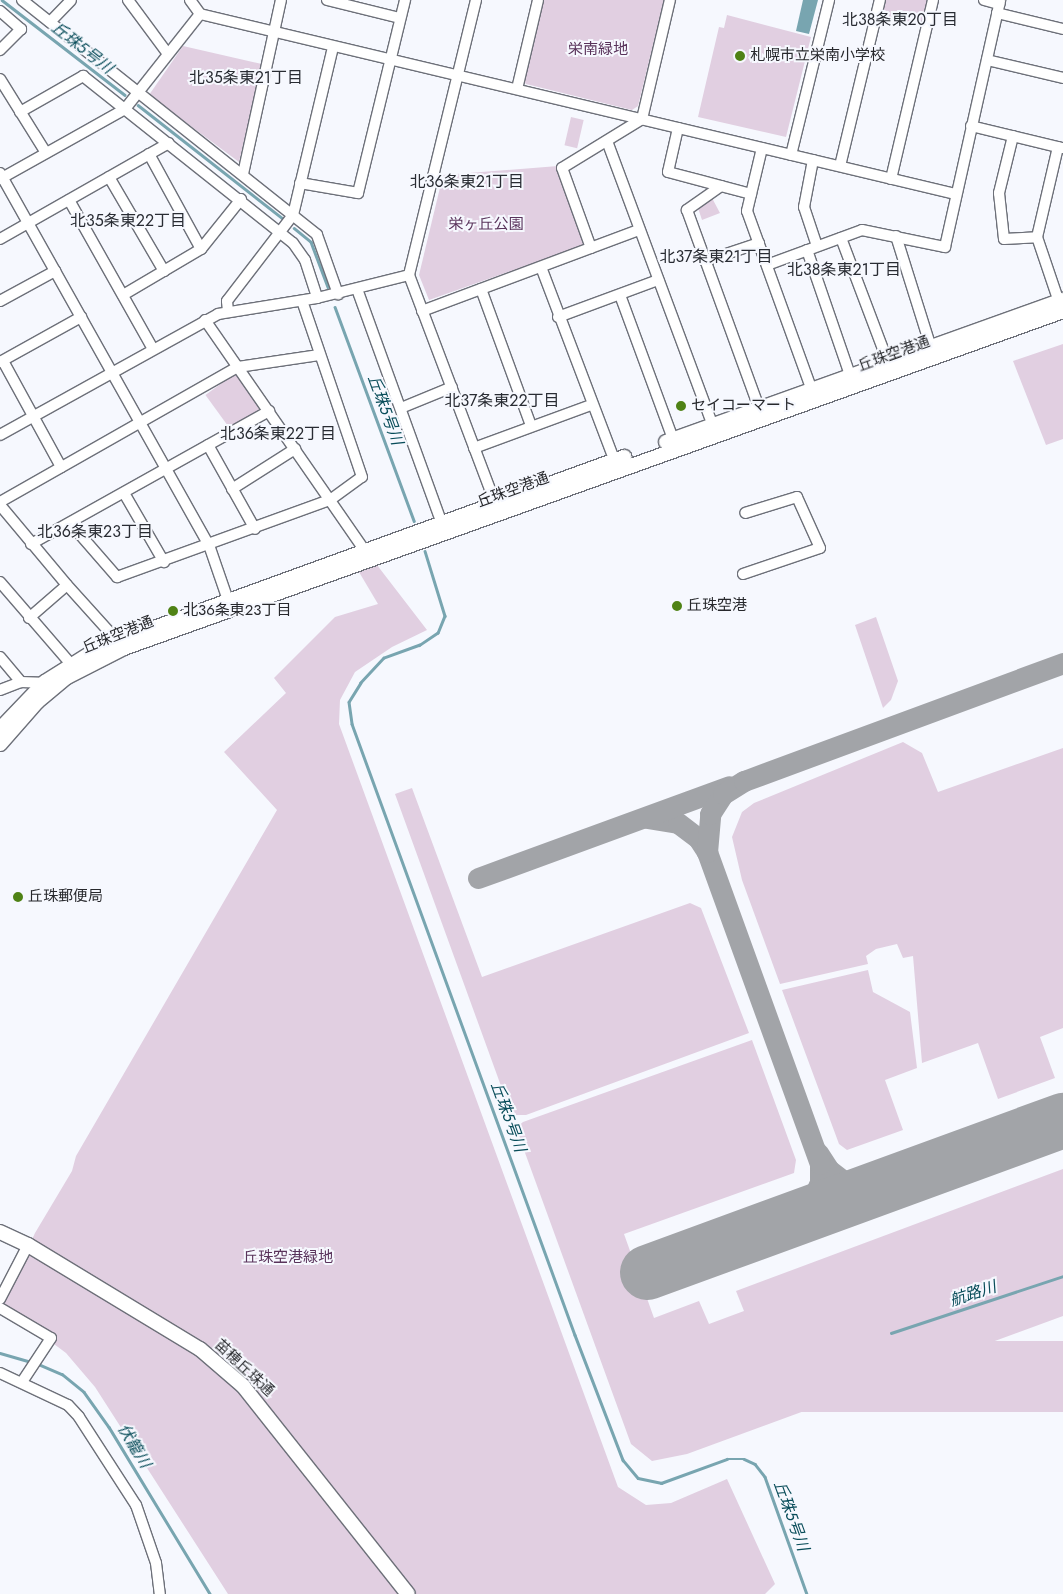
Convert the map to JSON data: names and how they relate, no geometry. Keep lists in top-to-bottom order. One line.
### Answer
{"streets":{"main road":["丘珠空港通","苗穂丘珠通"]},"districts":["北38条東20丁目","北35条東21丁目","北36条東21丁目","北35条東22丁目","北37条東21丁目","北38条東21丁目","北37条東22丁目","北36条東22丁目","北36条東23丁目"],"water":["丘珠５号川","航路川","伏籠川"],"parks":["栄南緑地","栄ヶ丘公園","丘珠空港緑地"],"places":["札幌市立栄南小学校","セイコーマート","丘珠空港","北36条東23丁目","丘珠郵便局"]}
